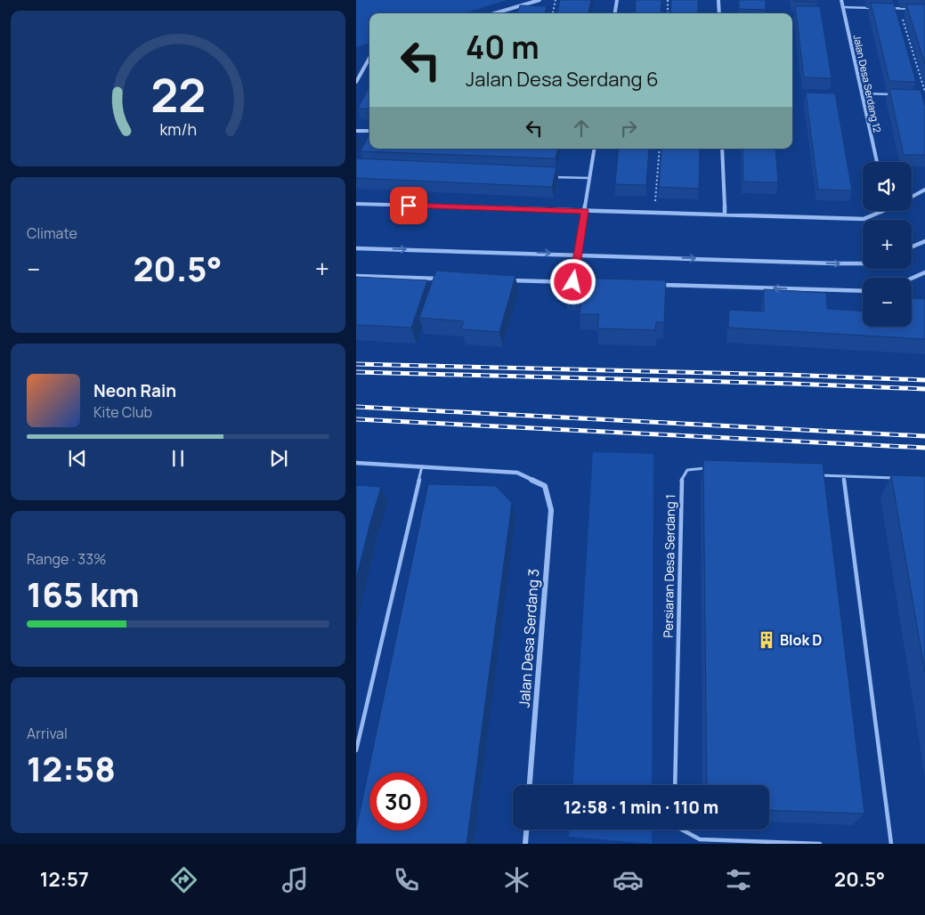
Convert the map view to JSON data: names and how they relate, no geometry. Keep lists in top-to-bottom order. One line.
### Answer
{"streets":{"street":["Jalan Desa Serdang 12","Jalan Desa Serdang 3"],"lane":["Persiaran Desa Serdang 1"]},"places":{"building":["Blok D"]},"page":{"turn":["40 m","Jalan Desa Serdang 6"],"map_buttons":["+","−"],"tile":["Climate",["Range · 33%","165 km"],["Arrival","12:58"]],"heat":["−","20.5°","+"],"song":["Neon Rain","Kite Club"],"limit":"30","trip":"12:58 · 1 min · 110 m","tabs":["12:57","20.5°"],"gauge":["22","km/h"]}}
